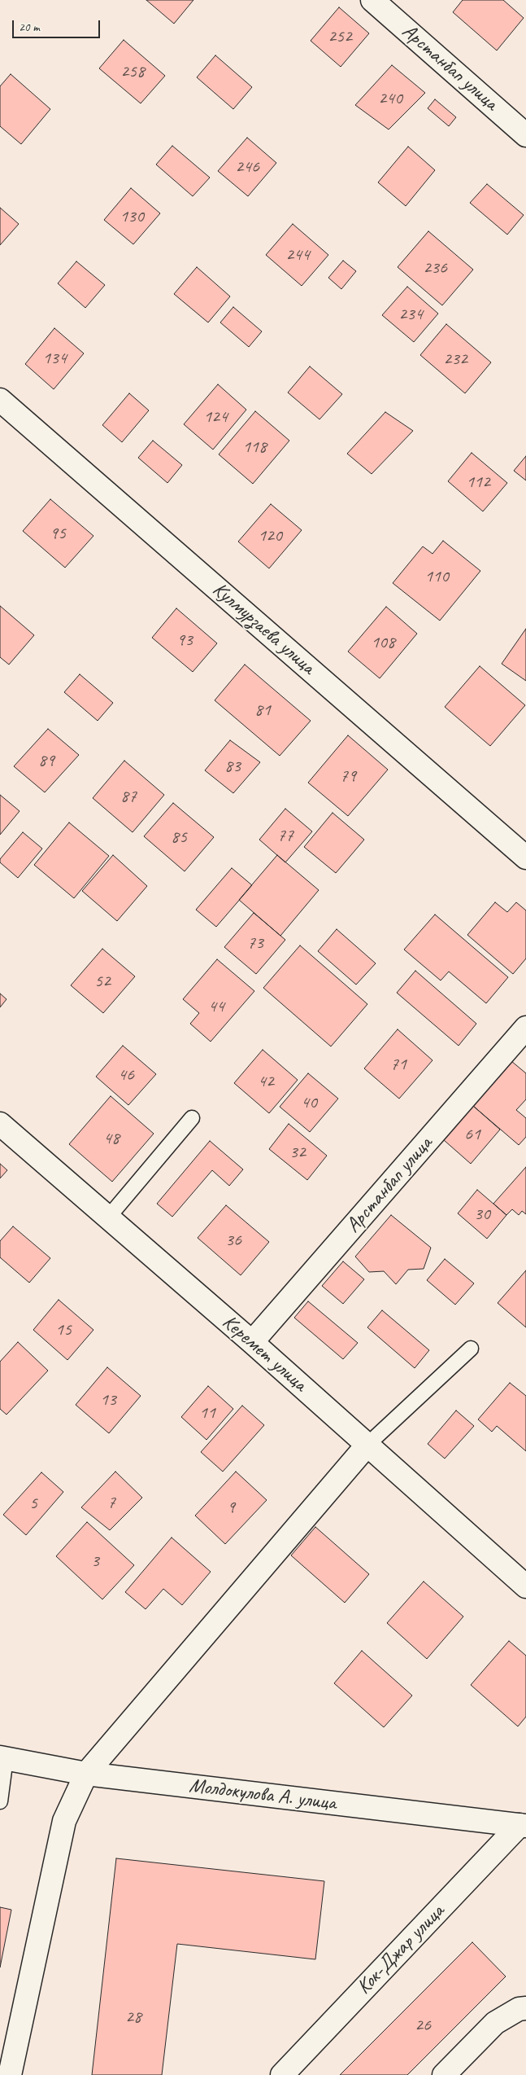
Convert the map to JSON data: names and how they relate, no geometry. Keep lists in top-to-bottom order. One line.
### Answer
{"streets":{"street":["Арстанбап улица","Кулмурзаева улица","Керемет улица","Молдокулова А. улица","Кок-Джар улица"]},"crossings":[["Арстанбап улица","Керемет улица"],["Молдокулова А. улица","Кок-Джар улица"]],"house_numbers":["252","258","240","246","130","244","236","234","134","232","124","118","112","95","120","110","93","108","81","89","83","79","87","77","85","73","52","44","71","46","42","40","61","48","32","30","36","15","13","11","7","5","9","3","28","26"],"scale_bar":"20 m"}
